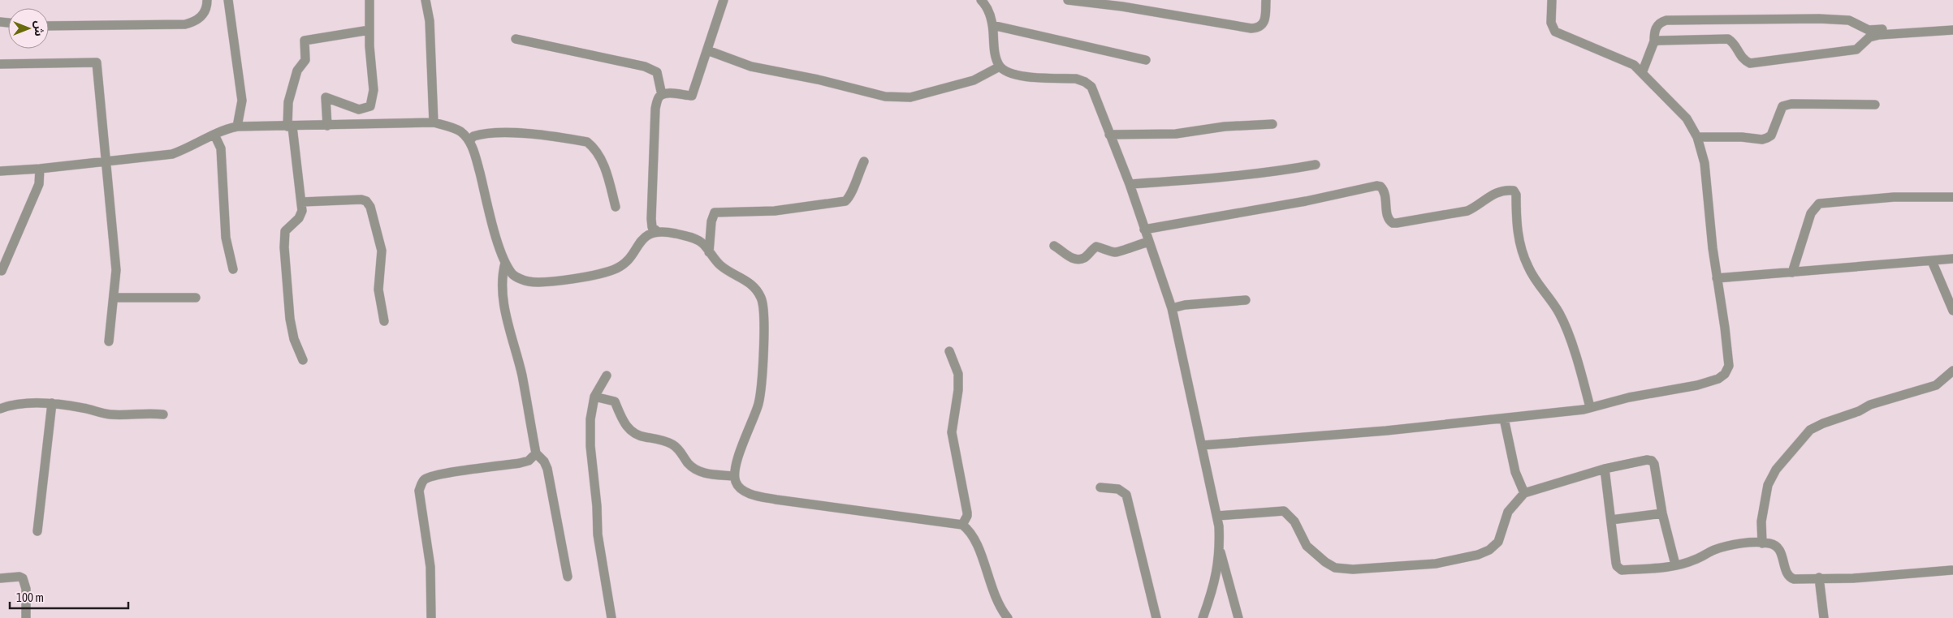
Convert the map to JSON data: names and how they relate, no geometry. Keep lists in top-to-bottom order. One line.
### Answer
{"scale_bar":"100 m","north":"right"}
